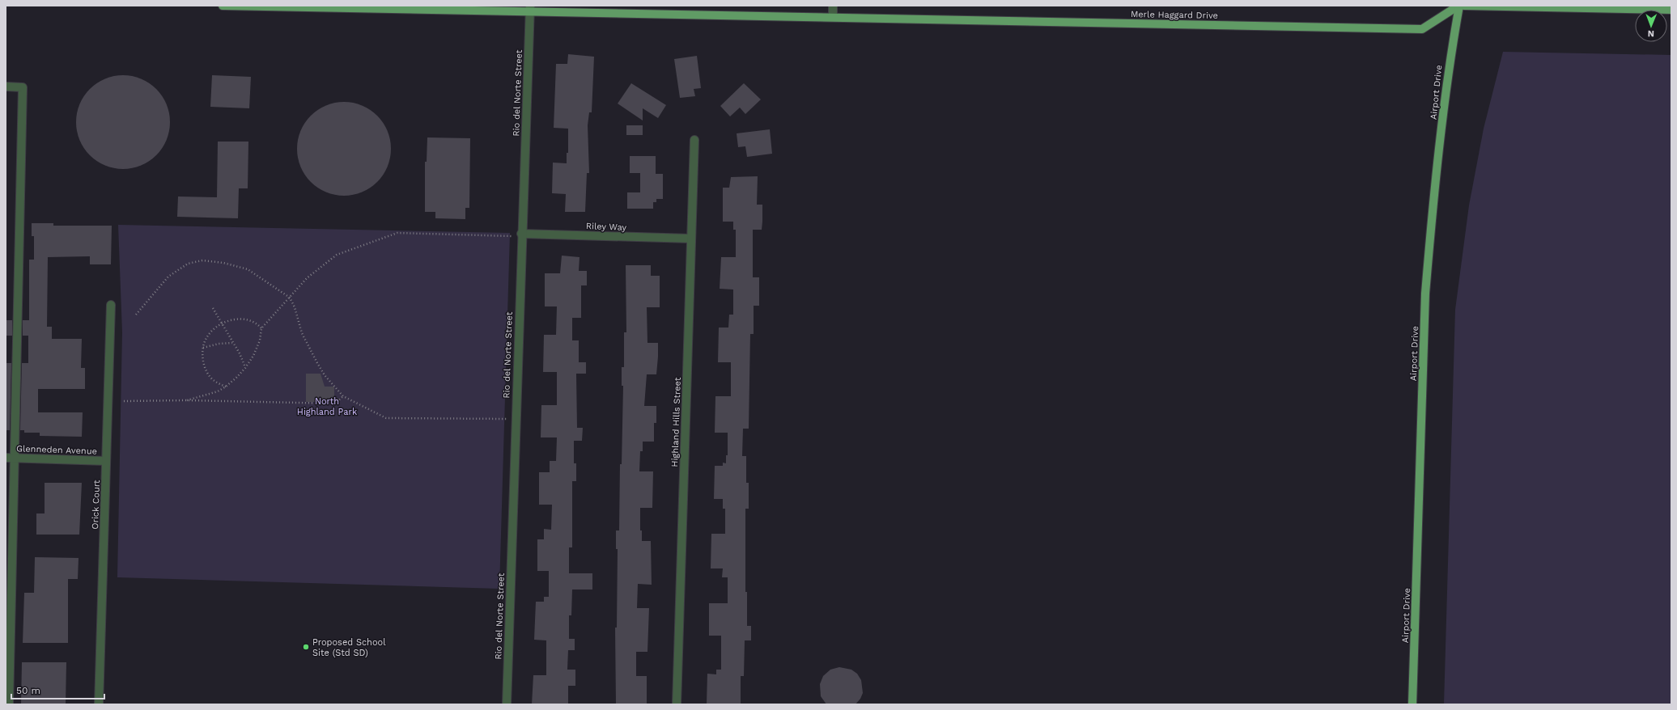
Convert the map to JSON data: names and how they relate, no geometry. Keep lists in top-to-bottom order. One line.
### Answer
{"streets":{"main road":["Merle Haggard Drive","Airport Drive"],"street":["Rio del Norte Street","Riley Way","Highland Hills Street","Glenneden Avenue","Orick Court"]},"crossings":[["Merle Haggard Drive","Airport Drive"],["Merle Haggard Drive","Rio del Norte Street"],["Rio del Norte Street","Riley Way"],["Riley Way","Highland Hills Street"],["Glenneden Avenue","Orick Court"]],"parks":["North Highland Park"],"places":["Proposed School Site (Std SD)"],"scale_bar":"50 m","north":"bottom"}
